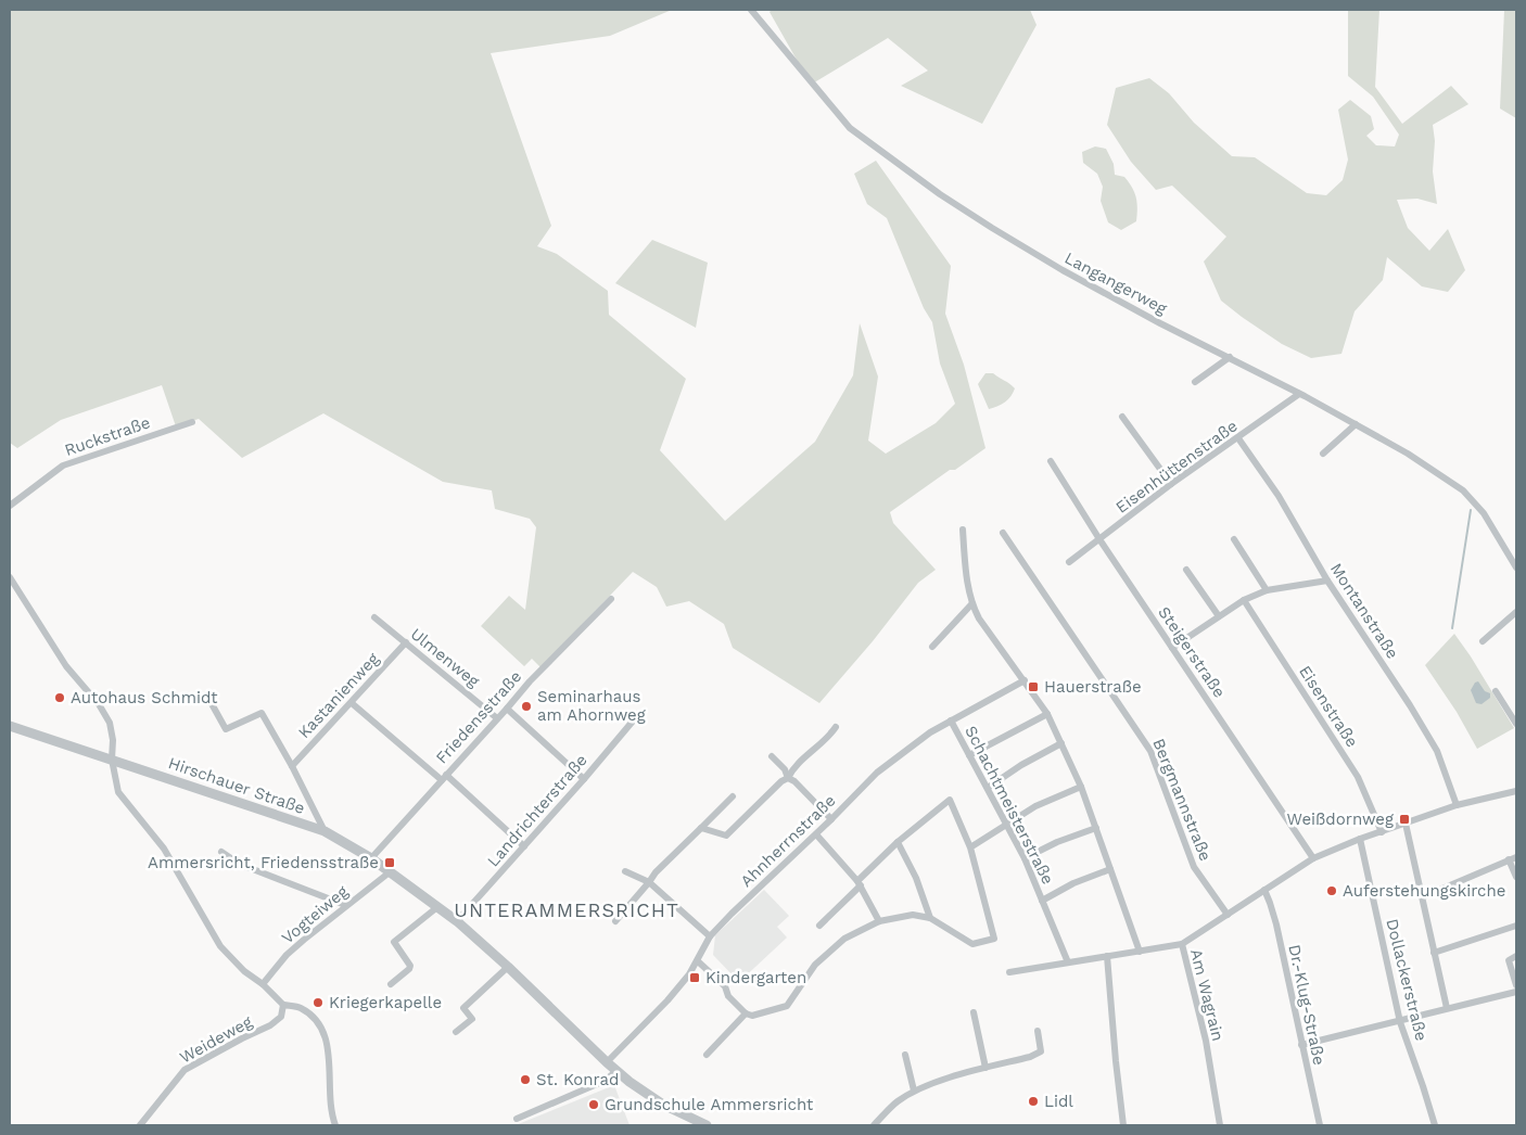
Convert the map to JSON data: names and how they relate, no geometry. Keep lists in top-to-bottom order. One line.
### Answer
{"streets":{"street":["Langangerweg","Ruckstraße","Eisenhüttenstraße","Montanstraße","Steigerstraße","Ulmenweg","Kastanienweg","Eisenstraße","Friedensstraße","Hirschauer Straße","Bergmannstraße","Schachtmeisterstraße","Landrichterstraße","Ahnherrnstraße","Vogteiweg","Dollackerstraße","Am Wagrain","Dr.-Klug-Straße","Weideweg"]},"crossings":[["Langangerweg","Eisenhüttenstraße"],["Eisenhüttenstraße","Montanstraße"],["Eisenhüttenstraße","Steigerstraße"],["Ulmenweg","Kastanienweg"],["Ulmenweg","Friedensstraße"],["Friedensstraße","Hirschauer Straße"],["Hirschauer Straße","Landrichterstraße"],["Hirschauer Straße","Ahnherrnstraße"],["Hirschauer Straße","Vogteiweg"],["Schachtmeisterstraße","Ahnherrnstraße"],["Schachtmeisterstraße","Am Wagrain"]],"districts":["UNTERAMMERSRICHT"],"places":{"transit":["Hauerstraße","Weißdornweg","Ammersricht, Friedensstraße","Kindergarten"],"other":["Autohaus Schmidt","Seminarhaus am Ahornweg","Auferstehungskirche","Kriegerkapelle","St. Konrad","Lidl","Grundschule Ammersricht"]}}
